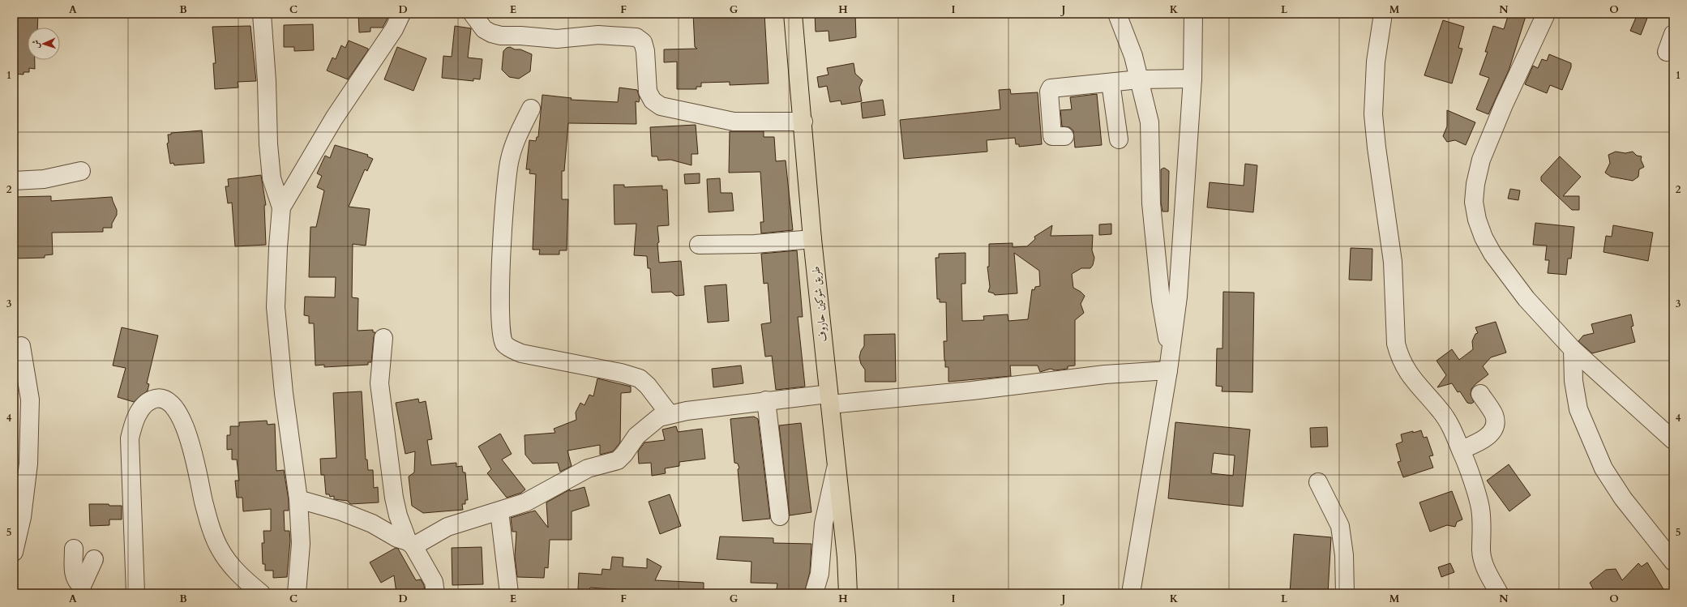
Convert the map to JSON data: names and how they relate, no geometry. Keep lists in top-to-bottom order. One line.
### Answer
{"streets":{"main road":["طريق شوكين حاروف"]},"north":"left","grid":{"columns":["A","B","C","D","E","F","G","H","I","J","K","L","M","N","O"],"rows":["1","2","3","4","5"]}}
